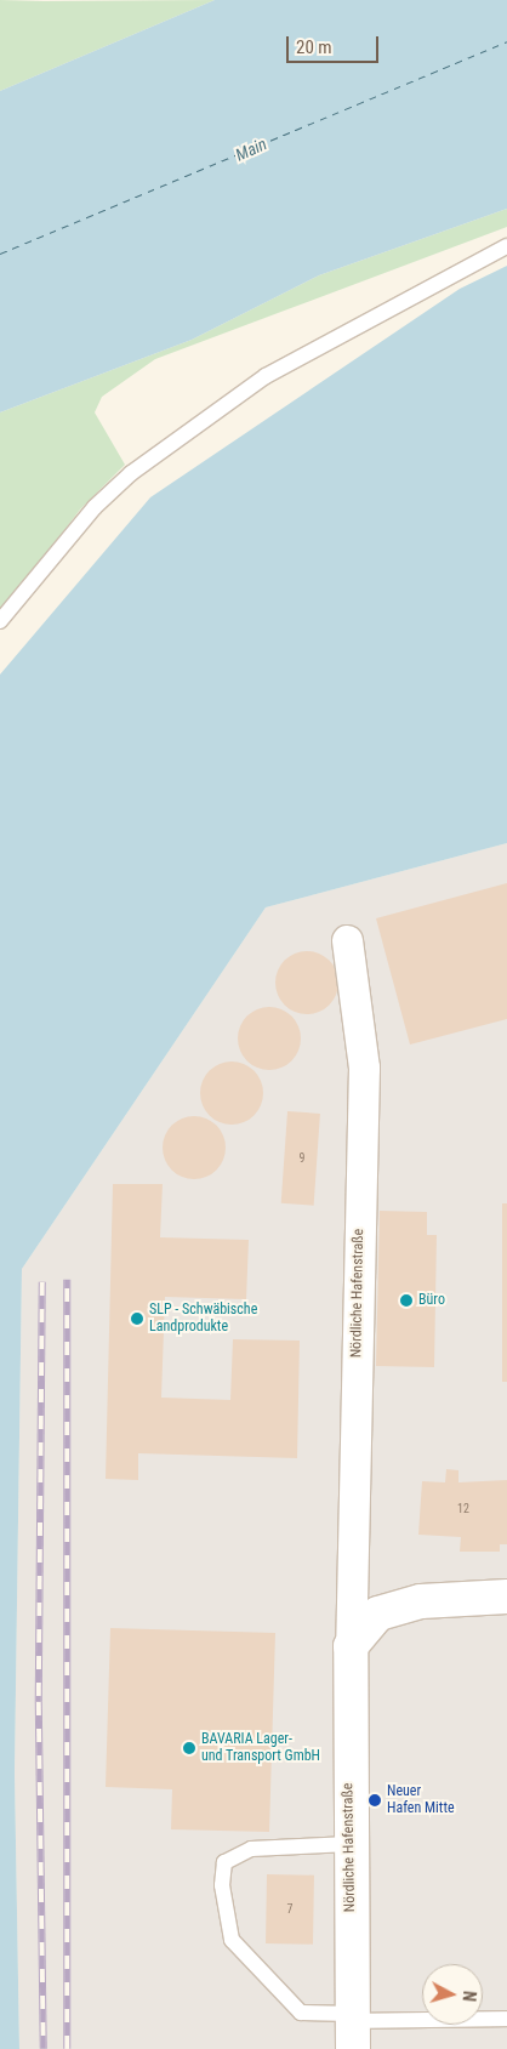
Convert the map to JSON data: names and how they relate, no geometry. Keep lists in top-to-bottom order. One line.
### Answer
{"streets":{"street":["Nördliche Hafenstraße"]},"water":["Main"],"places":["Büro","SLP - Schwäbische Landprodukte","BAVARIA Lager- und Transport GmbH","Neuer Hafen Mitte"],"house_numbers":["9","12","7"],"scale_bar":"20 m","north":"right"}
